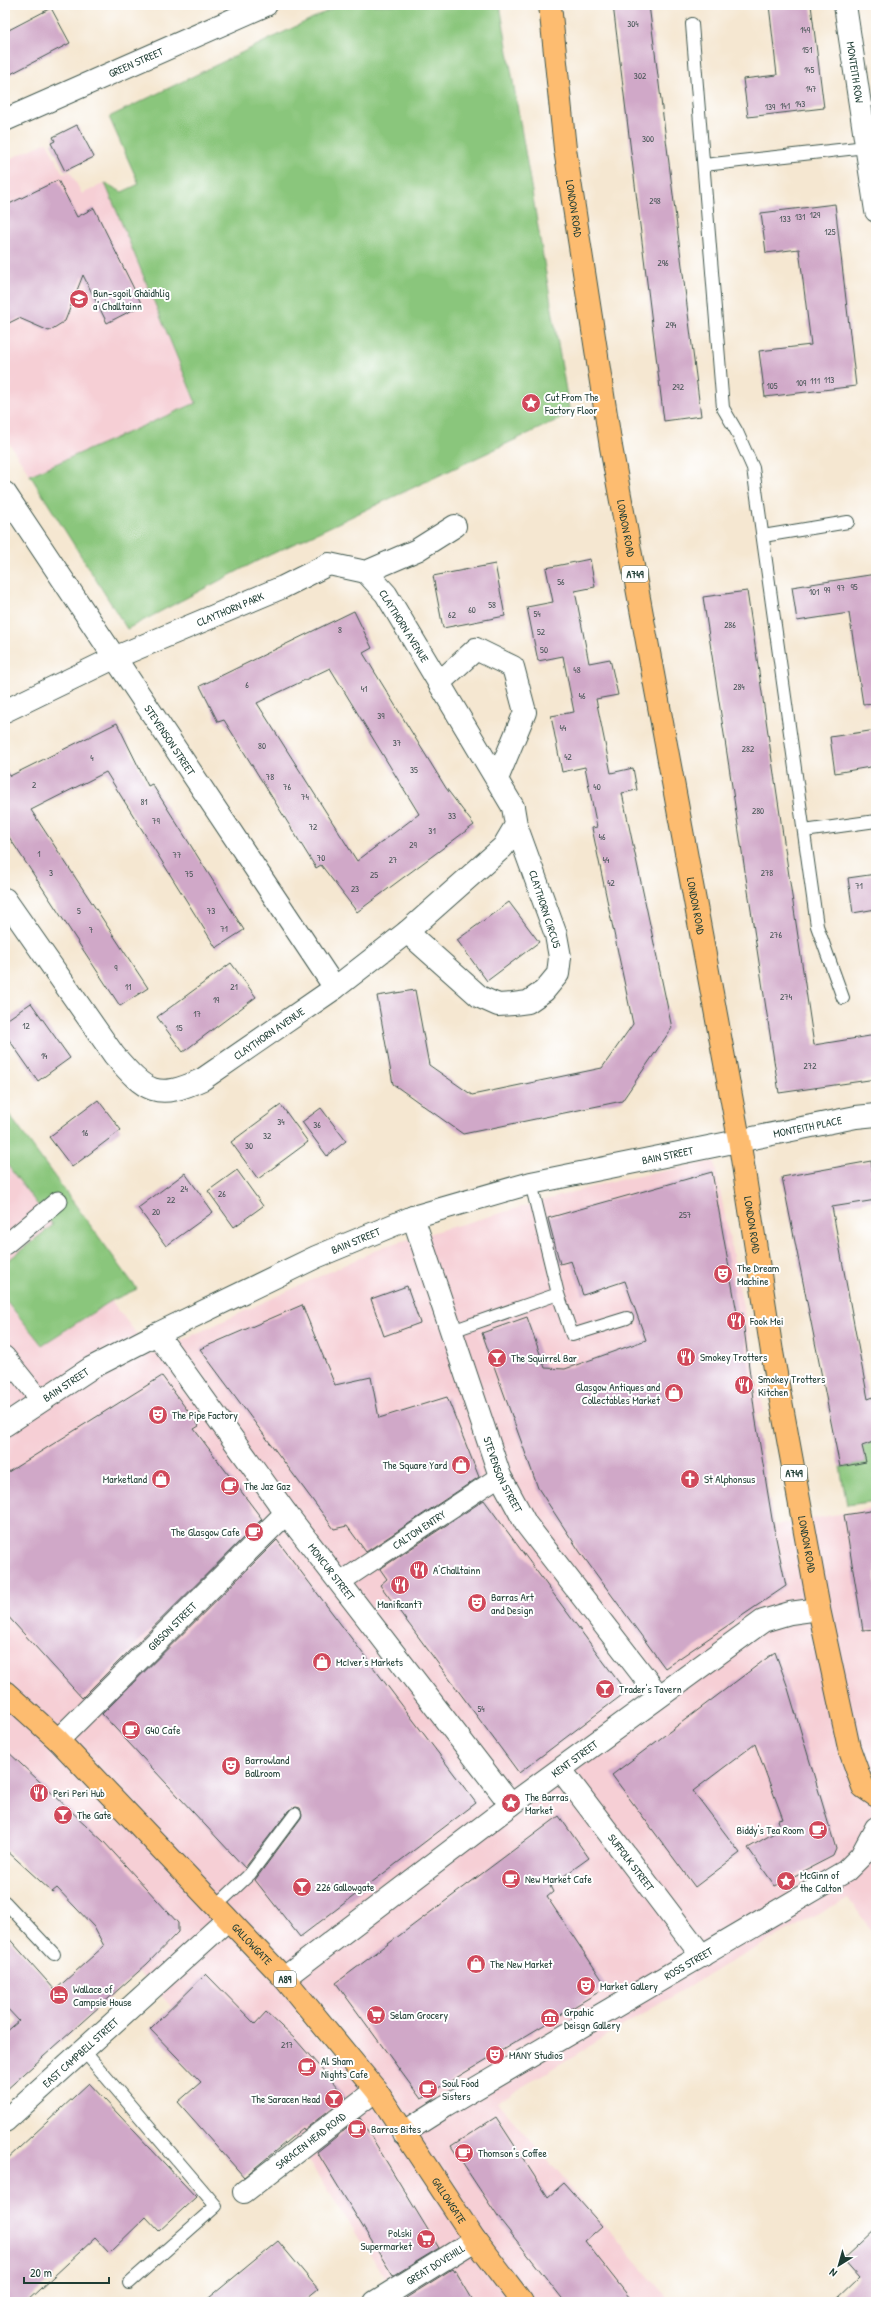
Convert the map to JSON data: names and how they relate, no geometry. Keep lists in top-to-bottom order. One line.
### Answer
{"streets":{"main road":["LONDON ROAD","A749","GALLOWGATE","A89"],"street":["GREEN STREET","MONTEITH ROW","CLAYTHORN PARK","CLAYTHORN AVENUE","STEVENSON STREET","CLAYTHORN CIRCUS","MONTEITH PLACE","BAIN STREET","CALTON ENTRY","MONCUR STREET","GIBSON STREET","KENT STREET","SUFFOLK STREET","ROSS STREET","EAST CAMPBELL STREET","SARACEN HEAD ROAD","GREAT DOVEHILL"]},"crossings":[["LONDON ROAD","MONTEITH PLACE"],["LONDON ROAD","BAIN STREET"],["LONDON ROAD","KENT STREET"],["CLAYTHORN PARK","CLAYTHORN AVENUE"],["CLAYTHORN PARK","STEVENSON STREET"],["CLAYTHORN AVENUE","STEVENSON STREET"],["CLAYTHORN AVENUE","CLAYTHORN CIRCUS"],["STEVENSON STREET","BAIN STREET"],["STEVENSON STREET","CALTON ENTRY"],["STEVENSON STREET","KENT STREET"],["MONTEITH PLACE","BAIN STREET"],["BAIN STREET","MONCUR STREET"],["CALTON ENTRY","MONCUR STREET"],["MONCUR STREET","GIBSON STREET"],["MONCUR STREET","KENT STREET"],["GIBSON STREET","GALLOWGATE"],["KENT STREET","SUFFOLK STREET"],["KENT STREET","GALLOWGATE"],["SUFFOLK STREET","ROSS STREET"],["GALLOWGATE","ROSS STREET"],["GALLOWGATE","EAST CAMPBELL STREET"],["GALLOWGATE","SARACEN HEAD ROAD"],["GALLOWGATE","GREAT DOVEHILL"]],"places":{"school or university":["Bun-sgoil Ghàidhlig a' Challtainn"],"place":["Cut From The Factory Floor","The Barras Market","McGinn of the Calton"],"theatre":["The Dream Machine","The Pipe Factory","Barras Art and Design","Barrowland Ballroom","Market Gallery","MANY Studios"],"restaurant":["Fook Mei","Smokey Trotters","Smokey Trotters Kitchen","A'Challtainn","Manificant7","Peri Peri Hub"],"bar":["The Squirrel Bar","Trader's Tavern","The Gate","226 Gallowgate","The Saracen Head"],"shop":["Glasgow Antiques and Collectables Market","The Square Yard","Marketland","McIver's Markets","The New Market"],"church":["St Alphonsus"],"cafe":["The Jaz Gaz","The Glasgow Cafe","G40 Cafe","Biddy's Tea Room","New Market Cafe","Al Sham Nights Cafe","Soul Food Sisters","Barras Bites","Thomson's Coffee"],"hotel":["Wallace of Campsie House"],"supermarket":["Selam Grocery","Polski Supermarket"],"museum":["Grpahic Deisgn Gallery"]},"house_numbers":["304","149","151","145","302","147","143","141","139","300","298","129","131","133","125","296","294","113","111","109","105","292","56","95","97","99","101","58","60","54","62","286","8","52","50","48","6","284","41","46","39","44","37","80","282","42","4","35","78","2","76","40","74","81","280","33","79","72","31","46","29","1","77","70","27","44","3","278","75","25","42","71","23","5","73","71","7","276","9","11","21","274","19","17","12","15","14","272","34","36","16","32","30","24","26","22","20","257","54","217"],"scale_bar":"20 m","north":"bottom left"}
